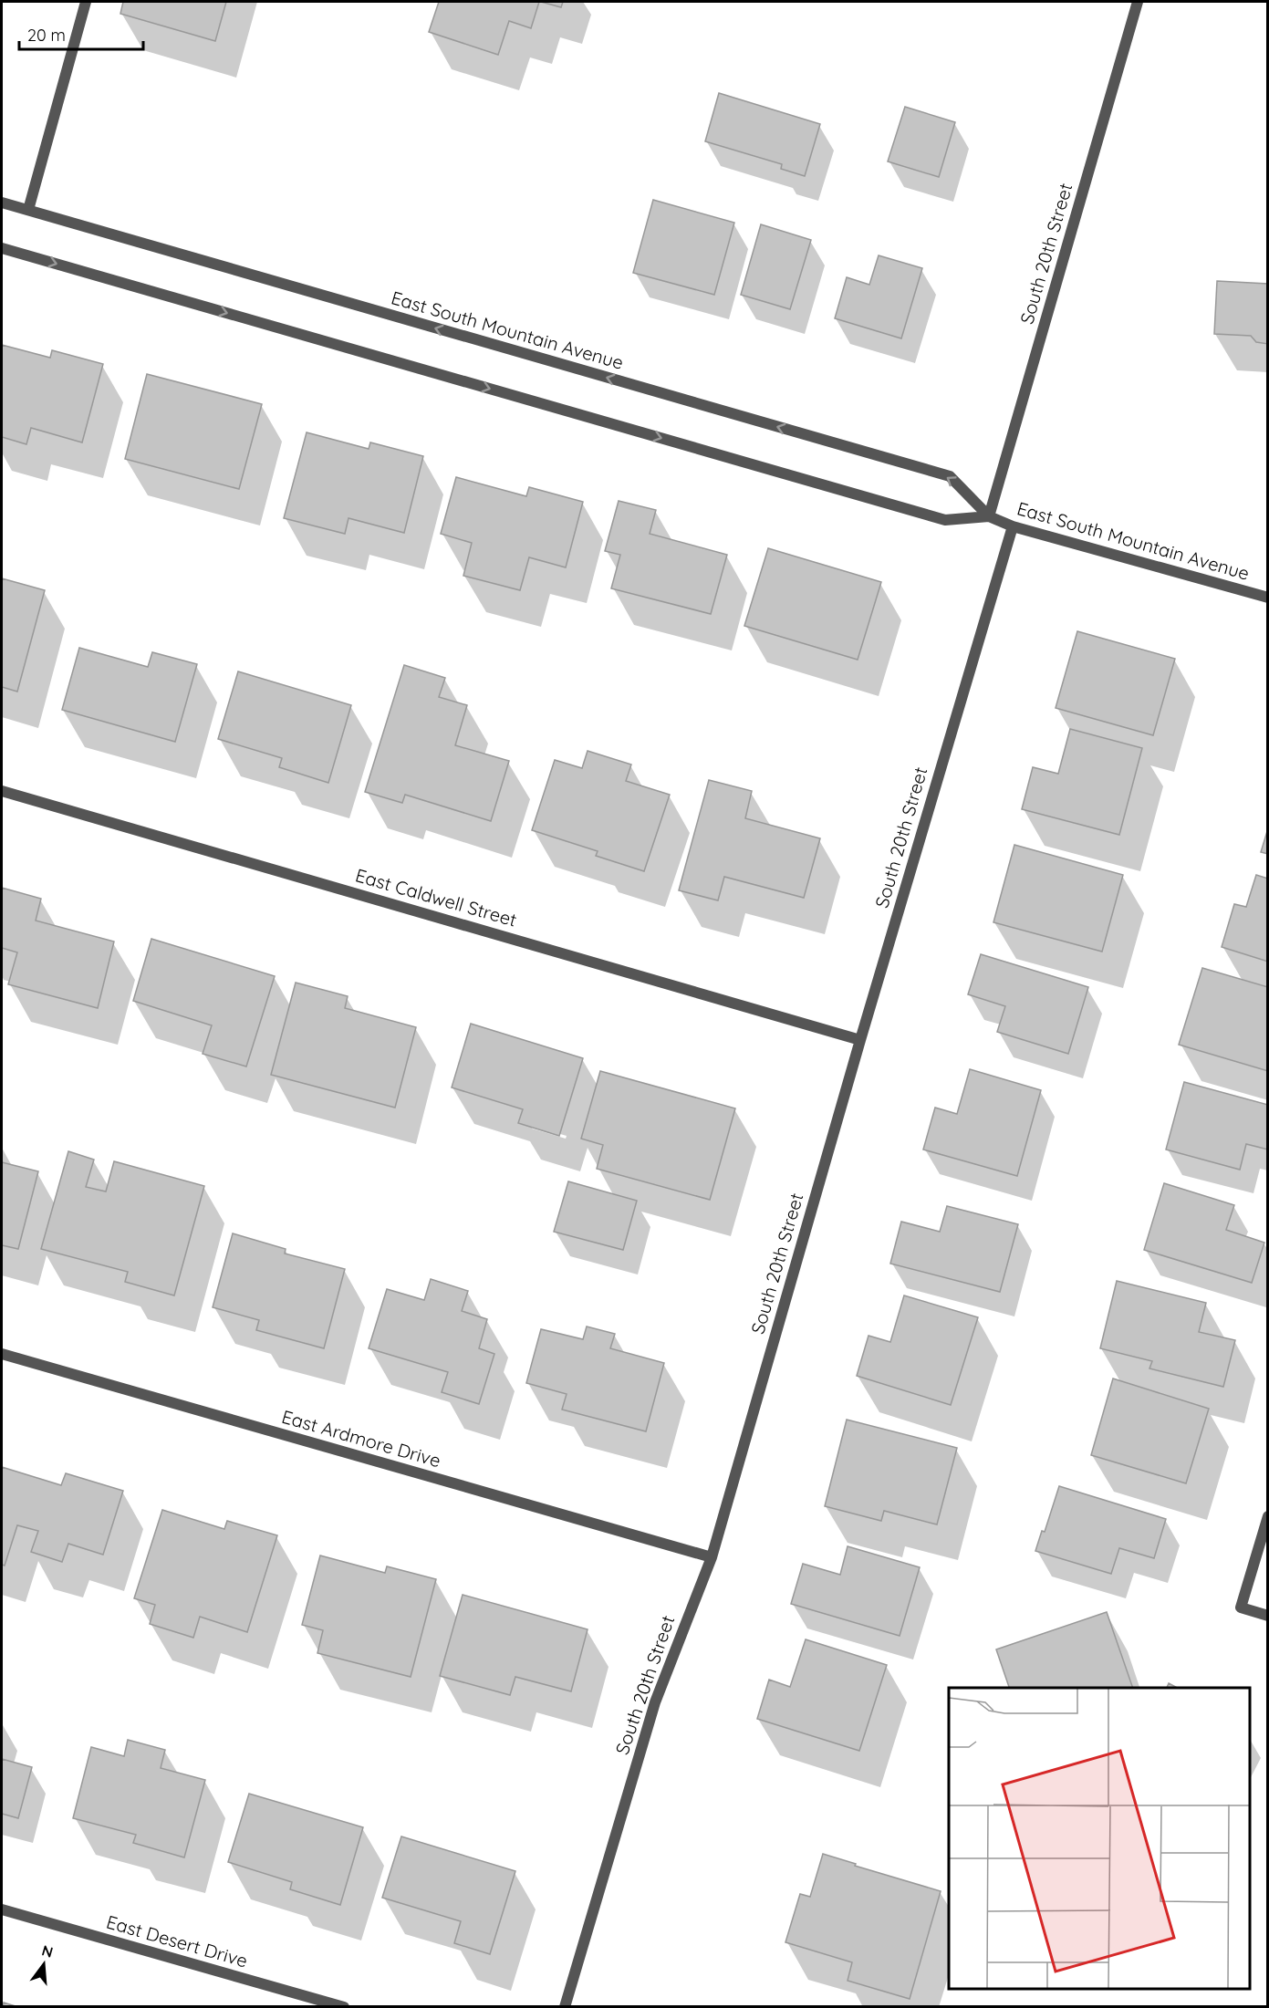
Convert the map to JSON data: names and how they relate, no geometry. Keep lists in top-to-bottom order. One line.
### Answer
{"streets":{"street":["South 20th Street","East South Mountain Avenue","East Caldwell Street","East Ardmore Drive","East Desert Drive"]},"crossings":[["South 20th Street","East South Mountain Avenue"],["South 20th Street","East Caldwell Street"],["South 20th Street","East Ardmore Drive"]],"scale_bar":"20 m","north":"top"}
